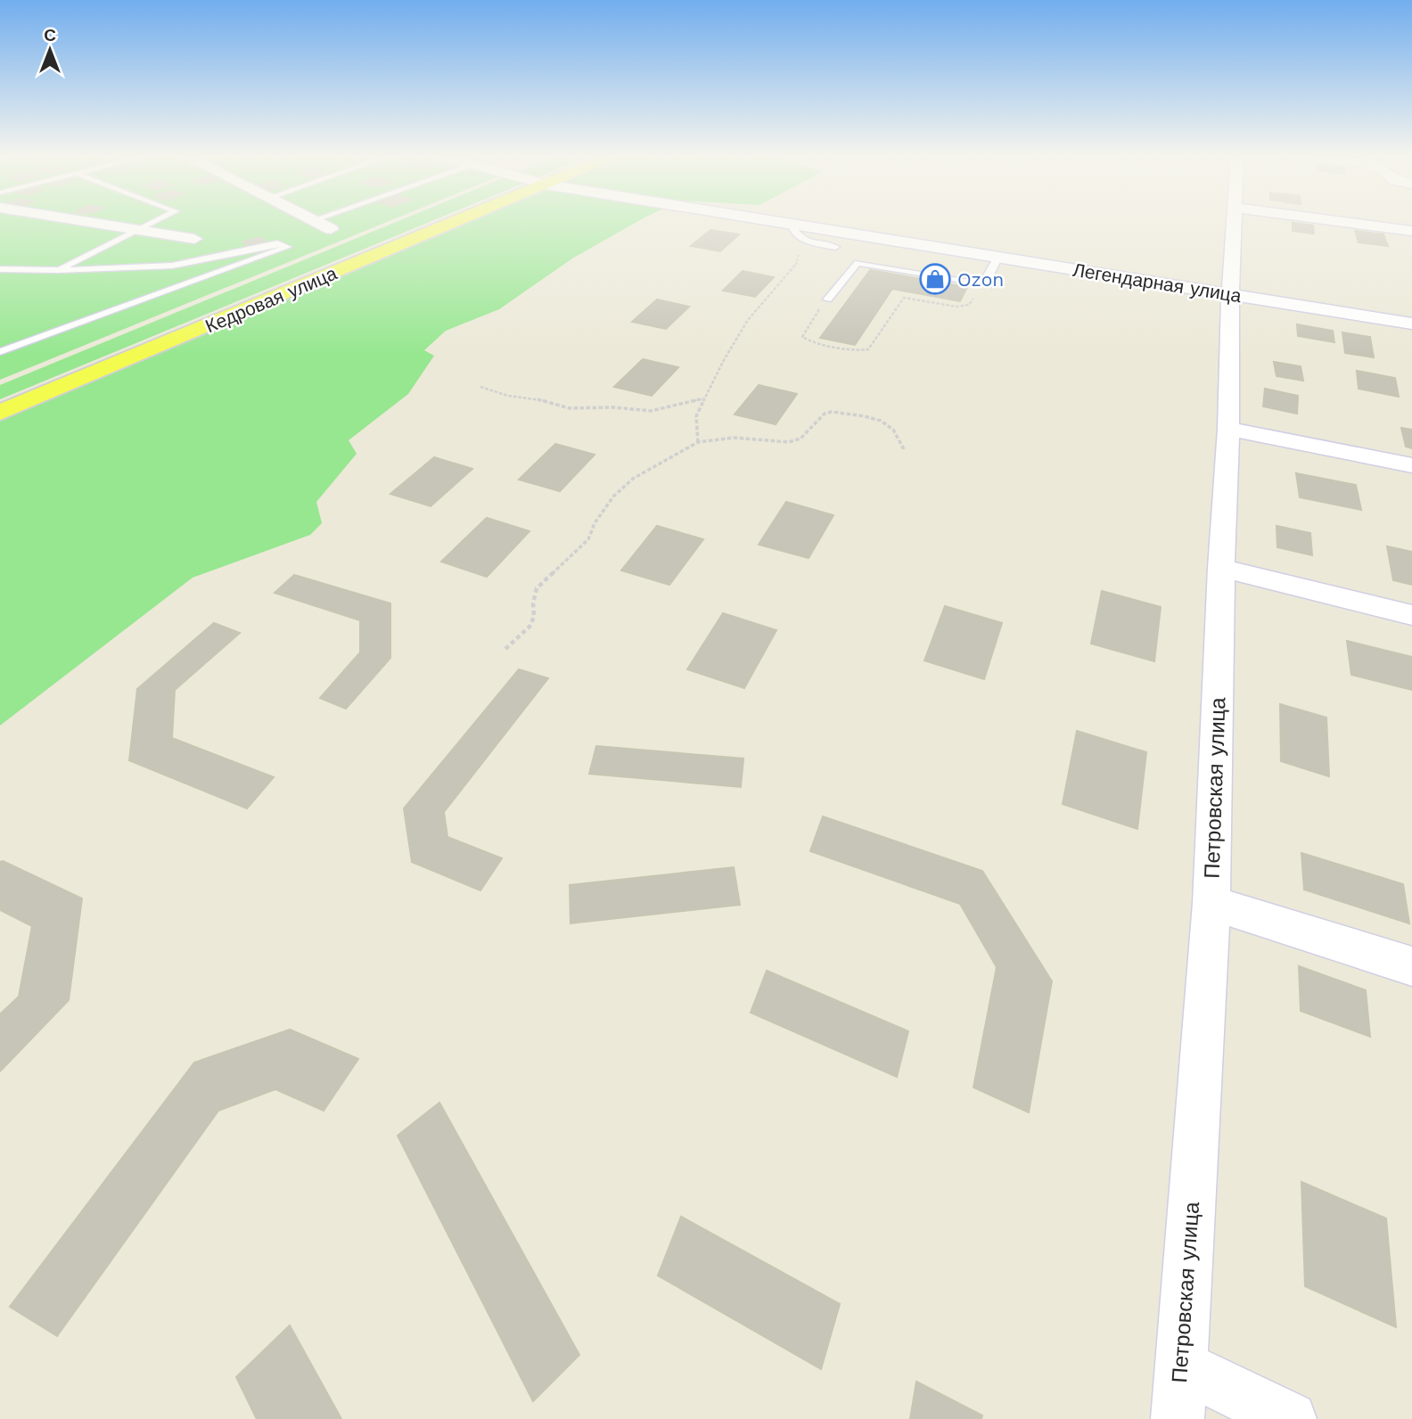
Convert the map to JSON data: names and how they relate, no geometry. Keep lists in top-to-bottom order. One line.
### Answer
{"streets":{"main road":["Кедровая улица"],"street":["Легендарная улица","Петровская улица"]},"crossings":[["Легендарная улица","Петровская улица"]],"places":{"shop":["Ozon"]},"north":"top"}
